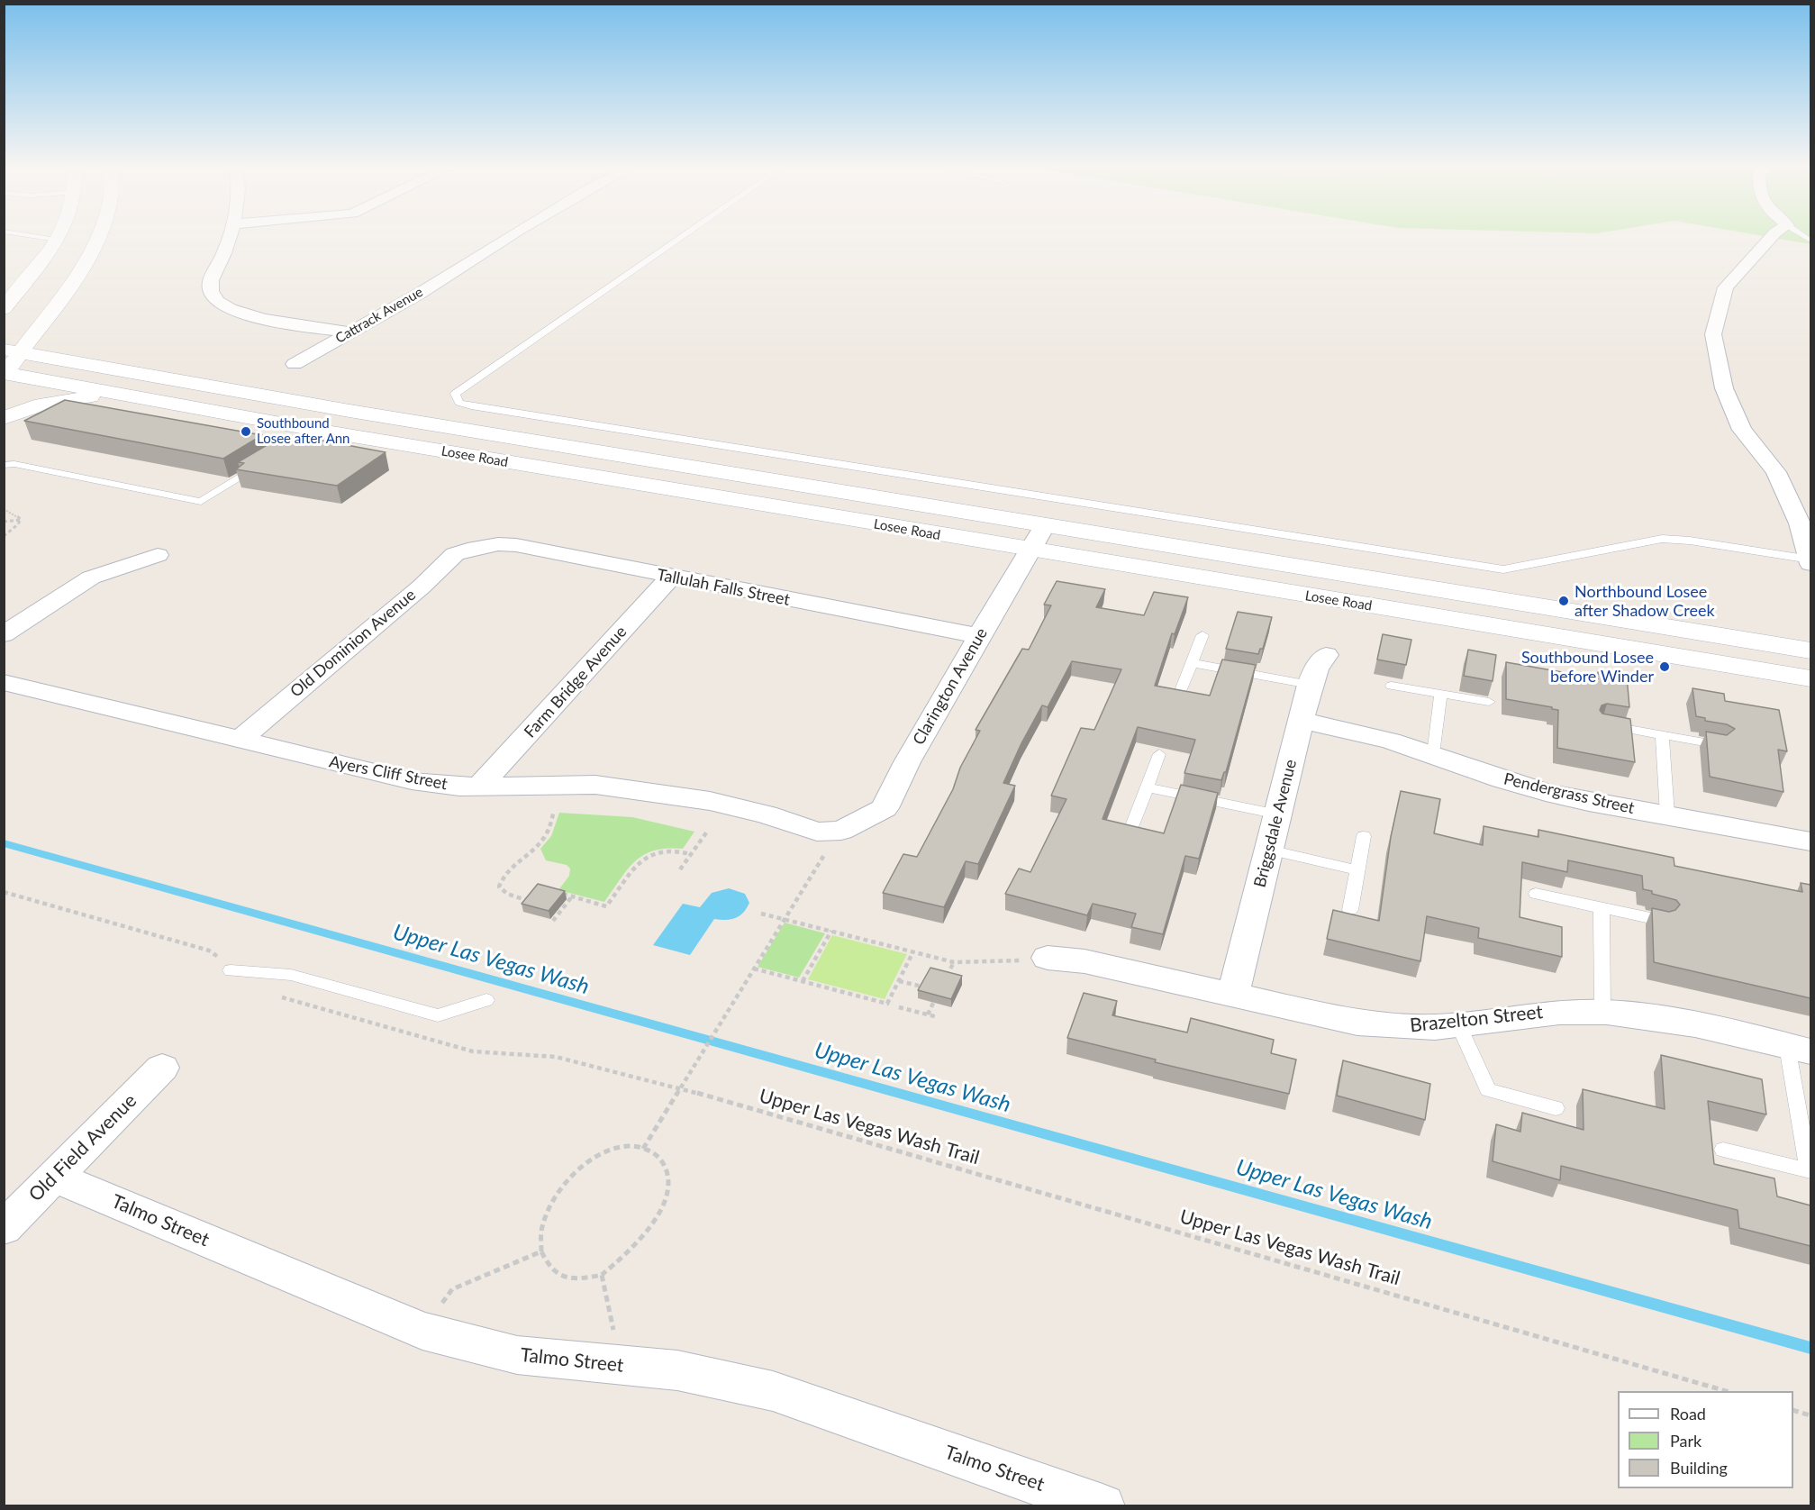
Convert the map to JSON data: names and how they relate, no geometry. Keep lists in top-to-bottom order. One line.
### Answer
{"streets":{"main road":["Losee Road"],"street":["Cattrack Avenue","Tallulah Falls Street","Old Dominion Avenue","Farm Bridge Avenue","Clarington Avenue","Ayers Cliff Street","Pendergrass Street","Briggsdale Avenue","Brazelton Street","Old Field Avenue","Talmo Street"],"path":["Upper Las Vegas Wash Trail"]},"crossings":[["Losee Road","Clarington Avenue"],["Tallulah Falls Street","Old Dominion Avenue"],["Tallulah Falls Street","Farm Bridge Avenue"],["Tallulah Falls Street","Clarington Avenue"],["Old Dominion Avenue","Ayers Cliff Street"],["Farm Bridge Avenue","Ayers Cliff Street"],["Clarington Avenue","Ayers Cliff Street"],["Pendergrass Street","Briggsdale Avenue"],["Briggsdale Avenue","Brazelton Street"],["Old Field Avenue","Talmo Street"]],"water":["Upper Las Vegas Wash"],"places":["Southbound Losee after Ann","Northbound Losee after Shadow Creek","Southbound Losee before Winder"],"legend":["Road","Park","Building"]}
